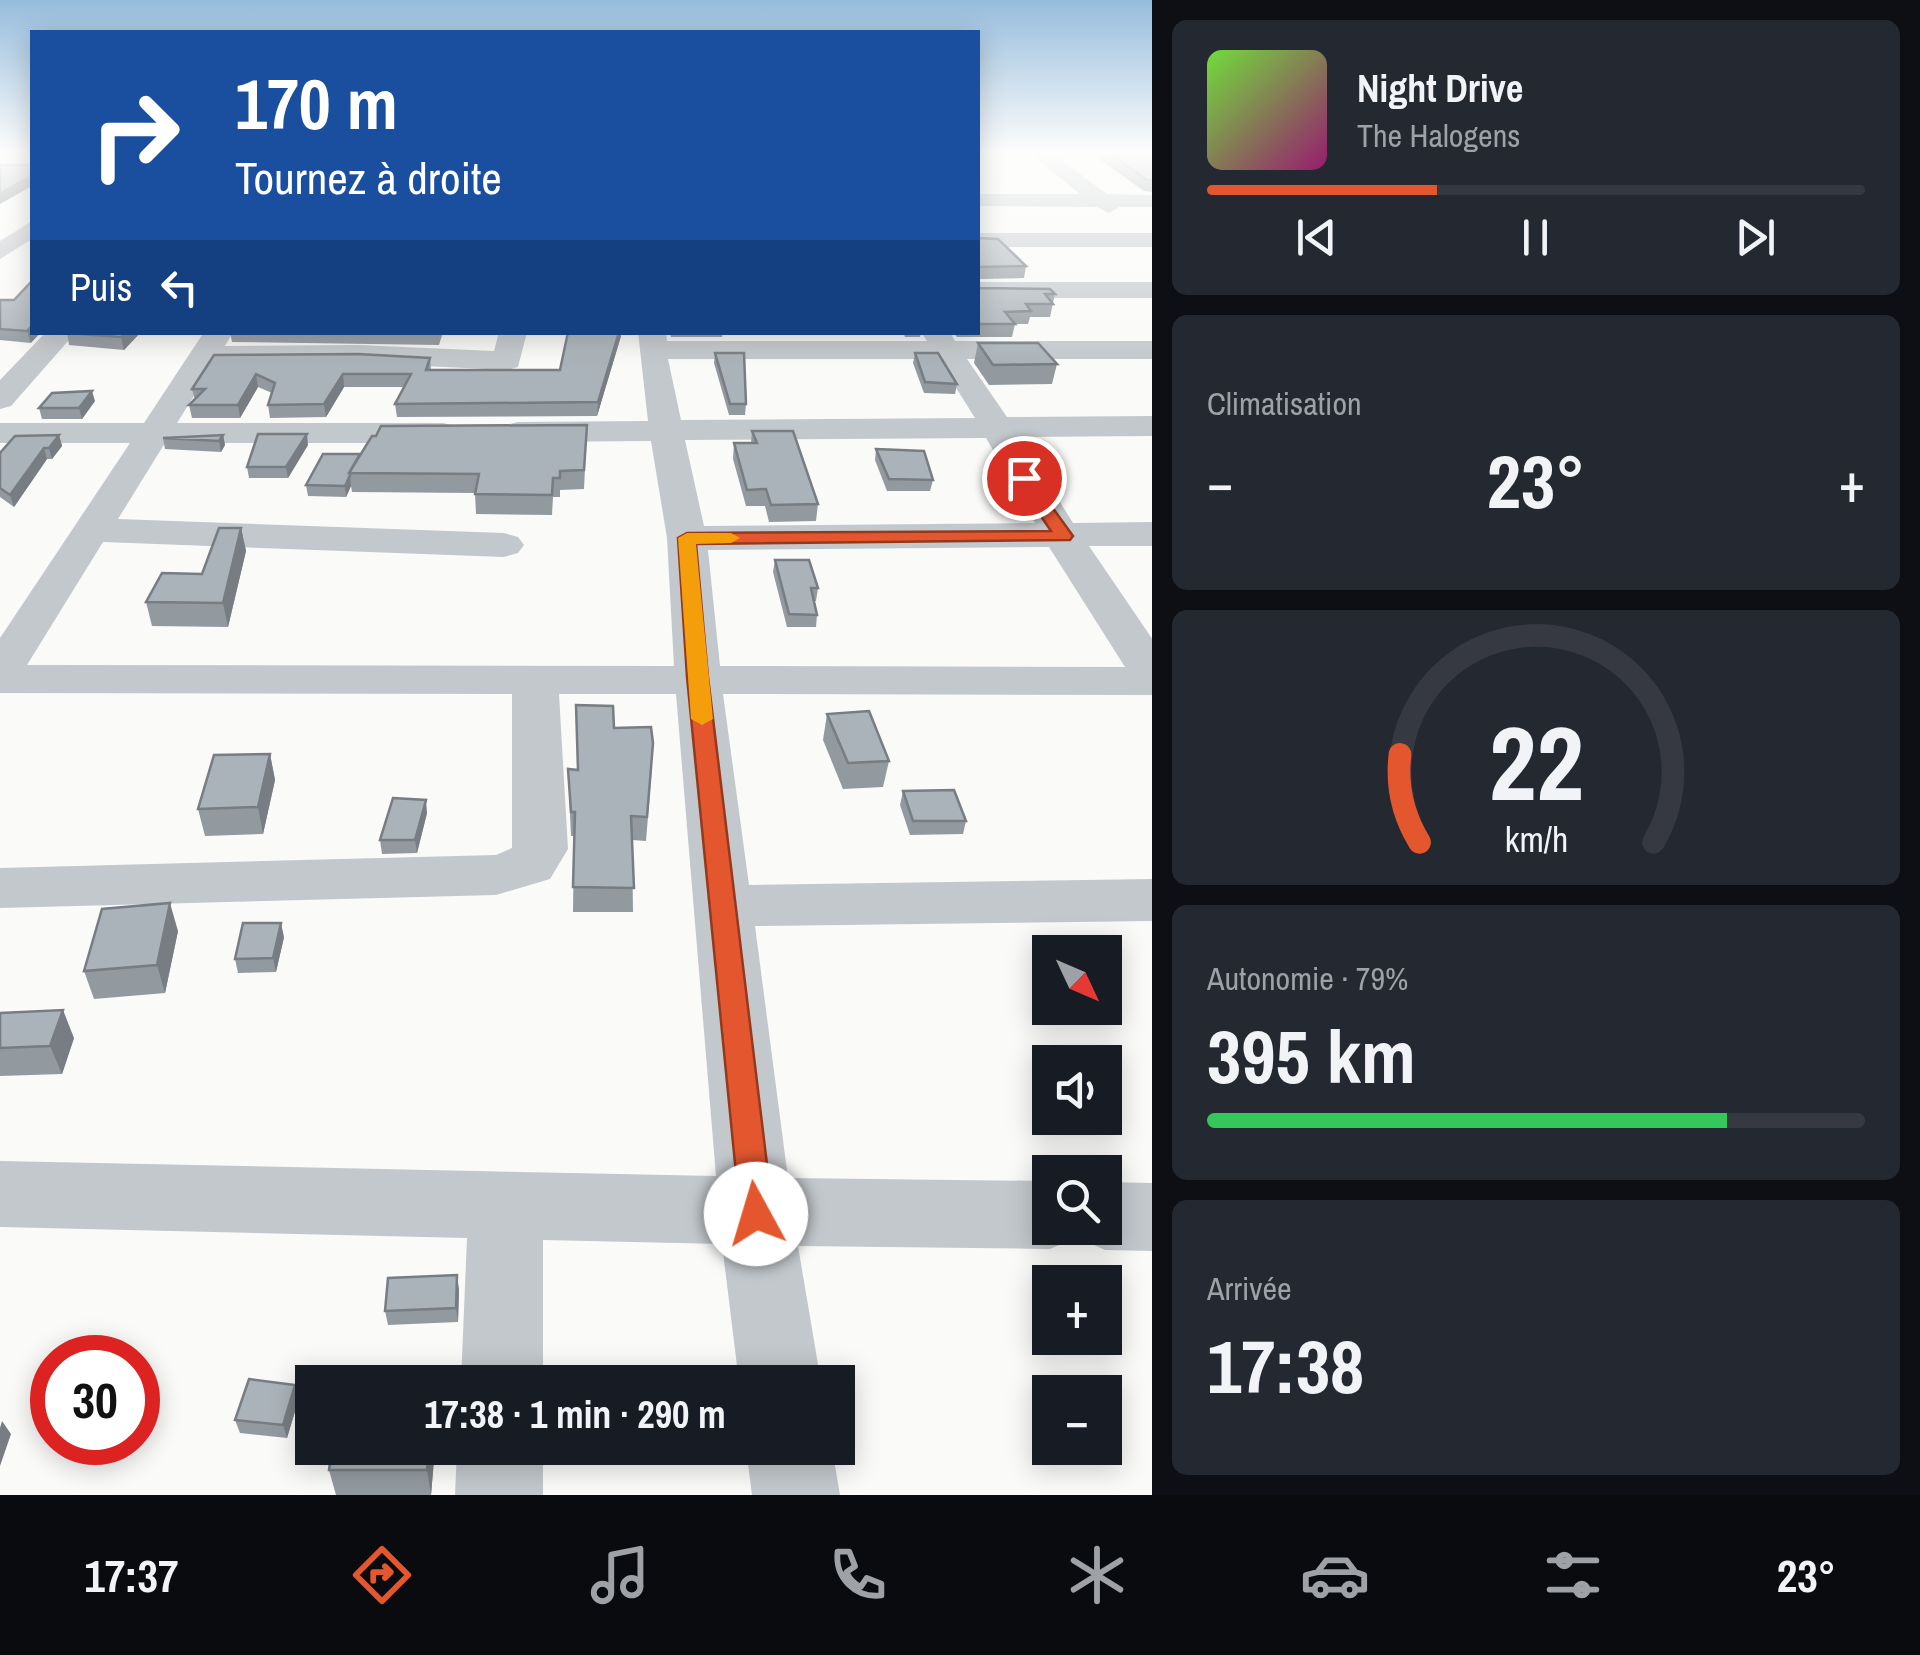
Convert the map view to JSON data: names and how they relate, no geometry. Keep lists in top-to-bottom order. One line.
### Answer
{"north":"bottom right","page":{"turn":["170 m","Tournez à droite"],"song":["Night Drive","The Halogens"],"then":"Puis","tile":["Climatisation",["Autonomie · 79%","395 km"],["Arrivée","17:38"]],"heat":["−","23°","+"],"map_buttons":["+","−"],"limit":"30","trip":"17:38 · 1 min · 290 m","tabs":["17:37","23°"],"gauge":["22","km/h"]}}
